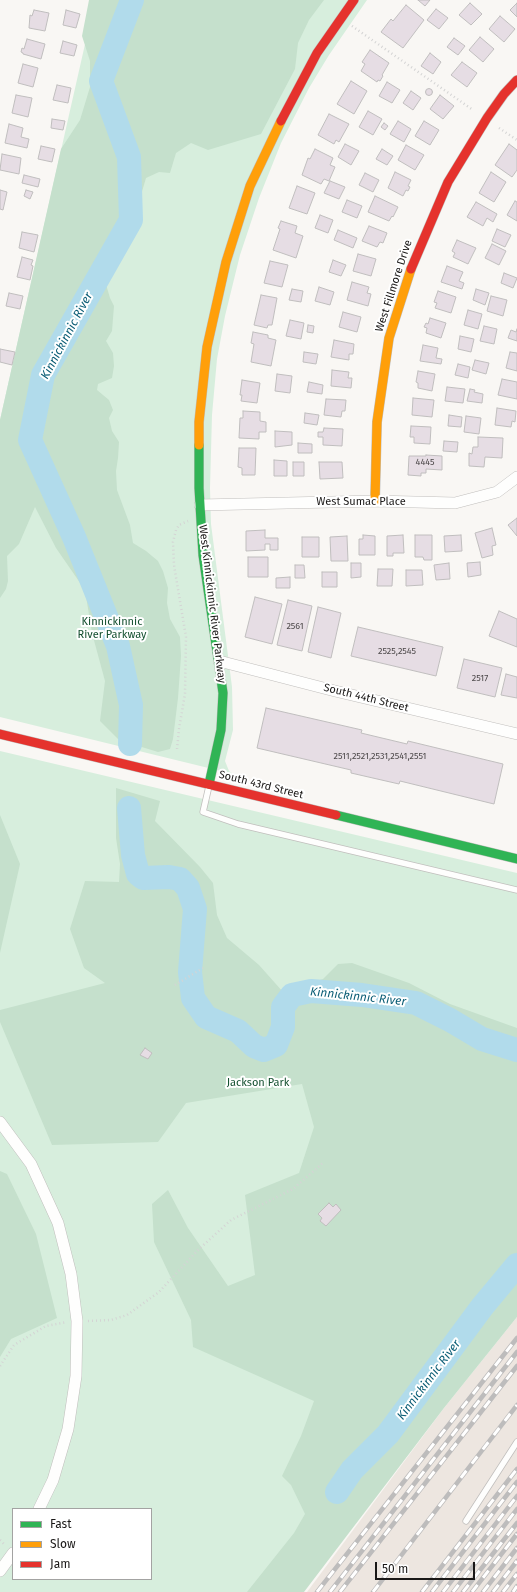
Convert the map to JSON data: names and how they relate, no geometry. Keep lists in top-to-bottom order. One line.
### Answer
{"streets":{"street":["West Fillmore Drive","West Sumac Place","West Kinnickinnic River Parkway","South 44th Street","South 43rd Street"]},"crossings":[["West Fillmore Drive","West Sumac Place"],["West Sumac Place","West Kinnickinnic River Parkway"],["West Kinnickinnic River Parkway","South 44th Street"],["West Kinnickinnic River Parkway","South 43rd Street"]],"water":["Kinnickinnic River"],"parks":["Kinnickinnic River Parkway","Jackson Park"],"house_numbers":["4445","2561","2525,2545","2517","2511,2521,2531,2541,2551"],"legend":["Fast","Slow","Jam"],"scale_bar":"50 m"}
